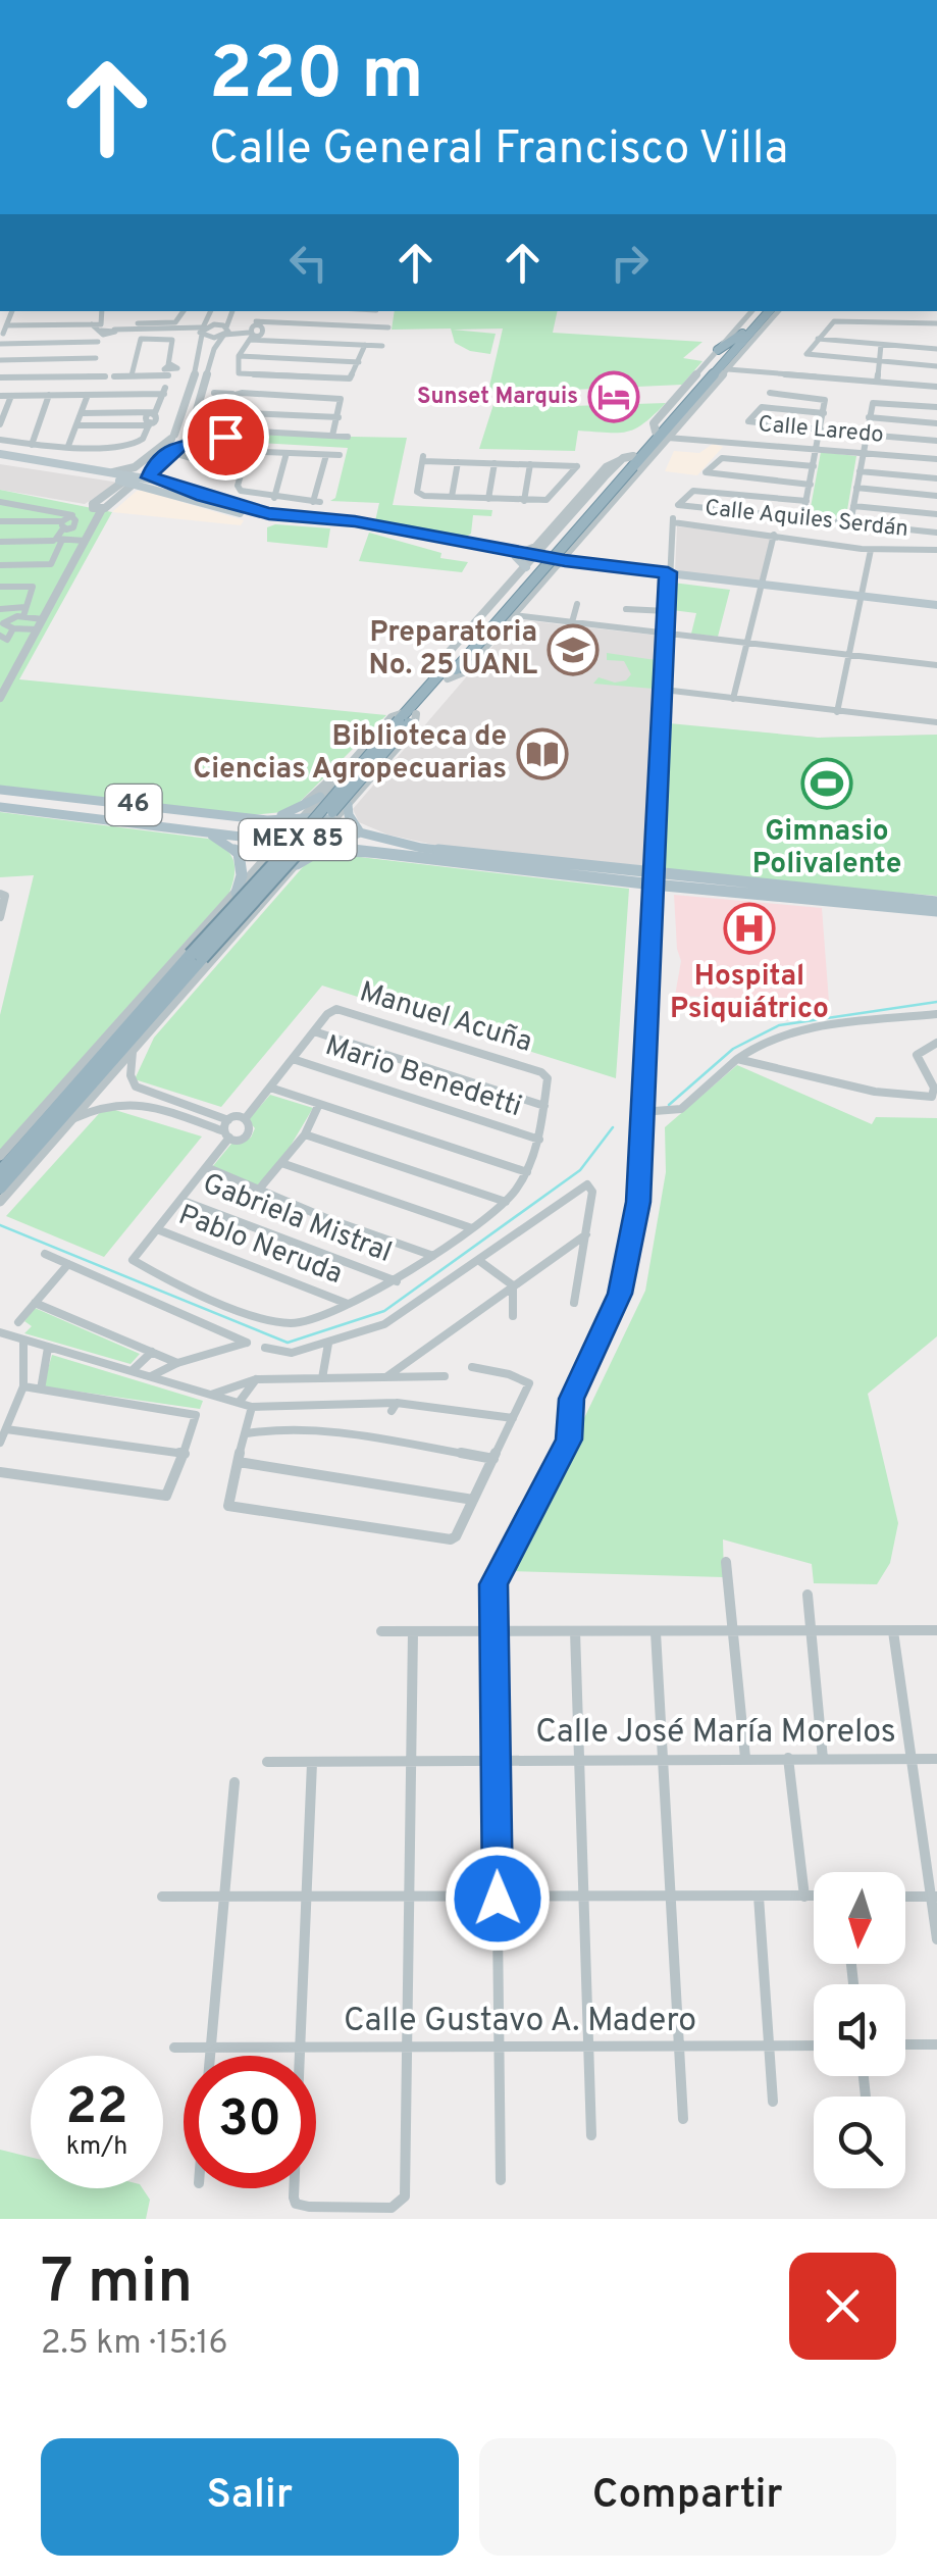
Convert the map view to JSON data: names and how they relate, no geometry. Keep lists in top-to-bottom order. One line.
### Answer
{"streets":{"highway":["MEX 85"],"main road":["46"],"street":["Calle Laredo","Calle Aquiles Serdán","Manuel Acuña","Mario Benedetti","Gabriela Mistral","Pablo Neruda","Calle José María Morelos","Calle Gustavo A. Madero"]},"places":{"hotel":["Sunset Marquis"],"school or university":["Preparatoria No. 25 UANL"],"library":["Biblioteca de Ciencias Agropecuarias"],"sports":["Gimnasio Polivalente"],"hospital":["Hospital Psiquiátrico"]},"north":"bottom","page":{"turn":["220 m","Calle General Francisco Villa"],"speed":"22 km/h","limit":"30","heading":["7 min","2.5 km · 15:16"],"buttons":["Salir","Compartir"]}}
